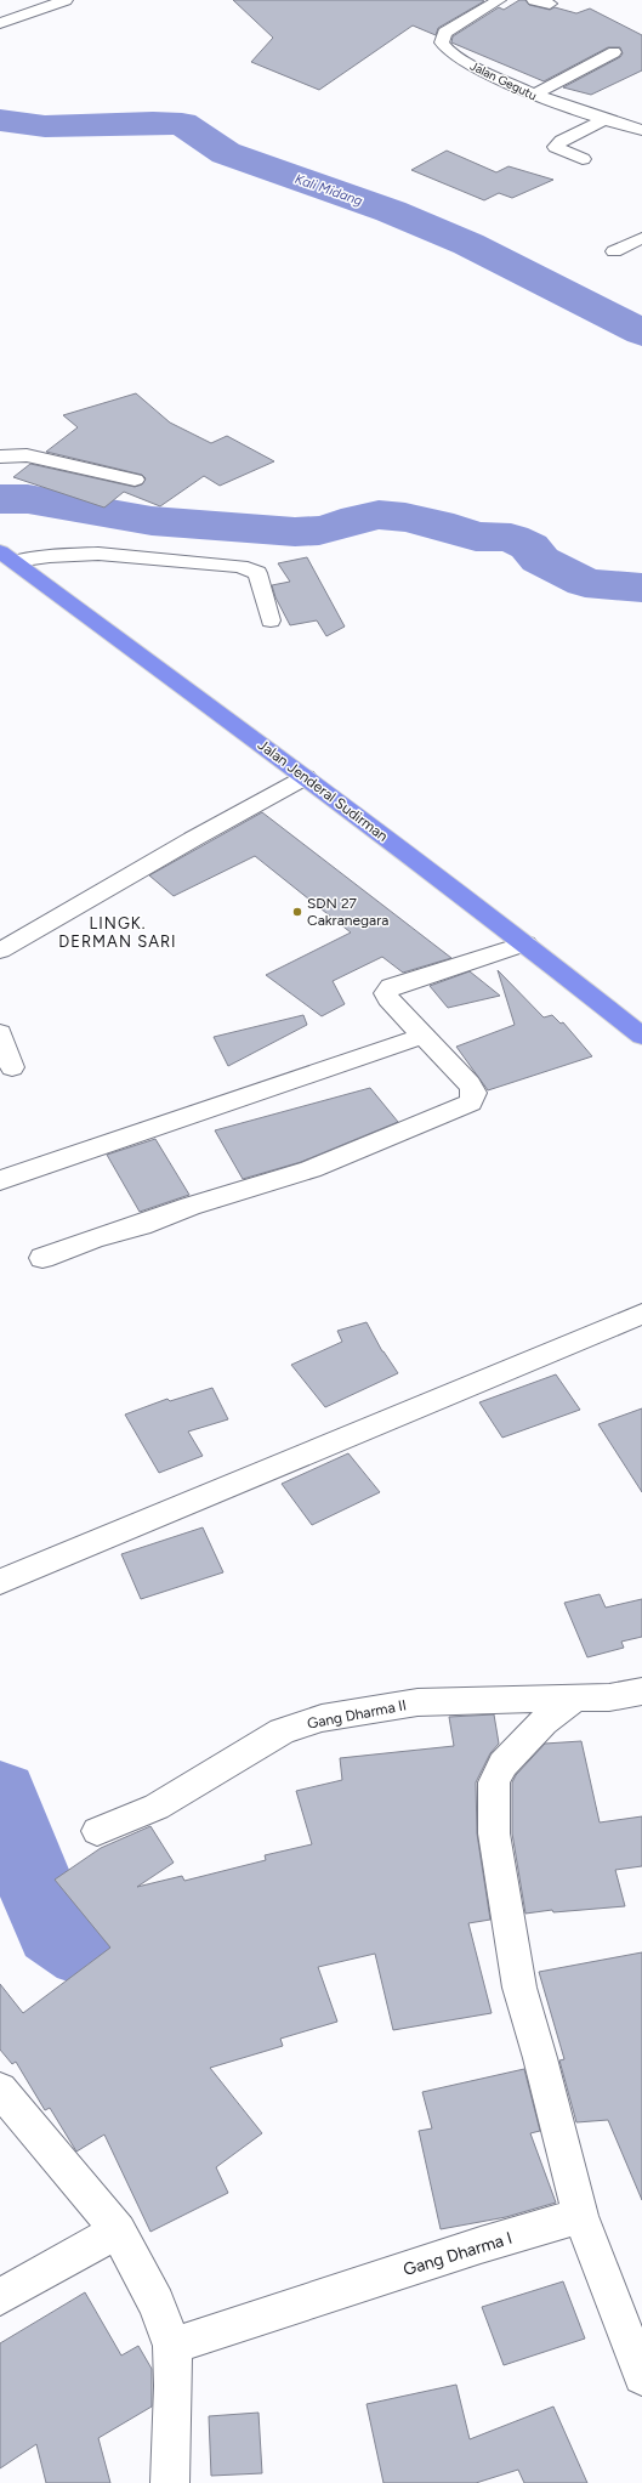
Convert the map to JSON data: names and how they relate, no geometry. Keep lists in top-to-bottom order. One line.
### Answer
{"streets":{"highway":["Jalan Jenderal Sudirman"],"street":["Jalan Gegutu","Gang Dharma II","Gang Dharma I"]},"districts":["LINGK. DERMAN SARI"],"water":["Kali Midang"],"places":["SDN 27 Cakranegara"]}
